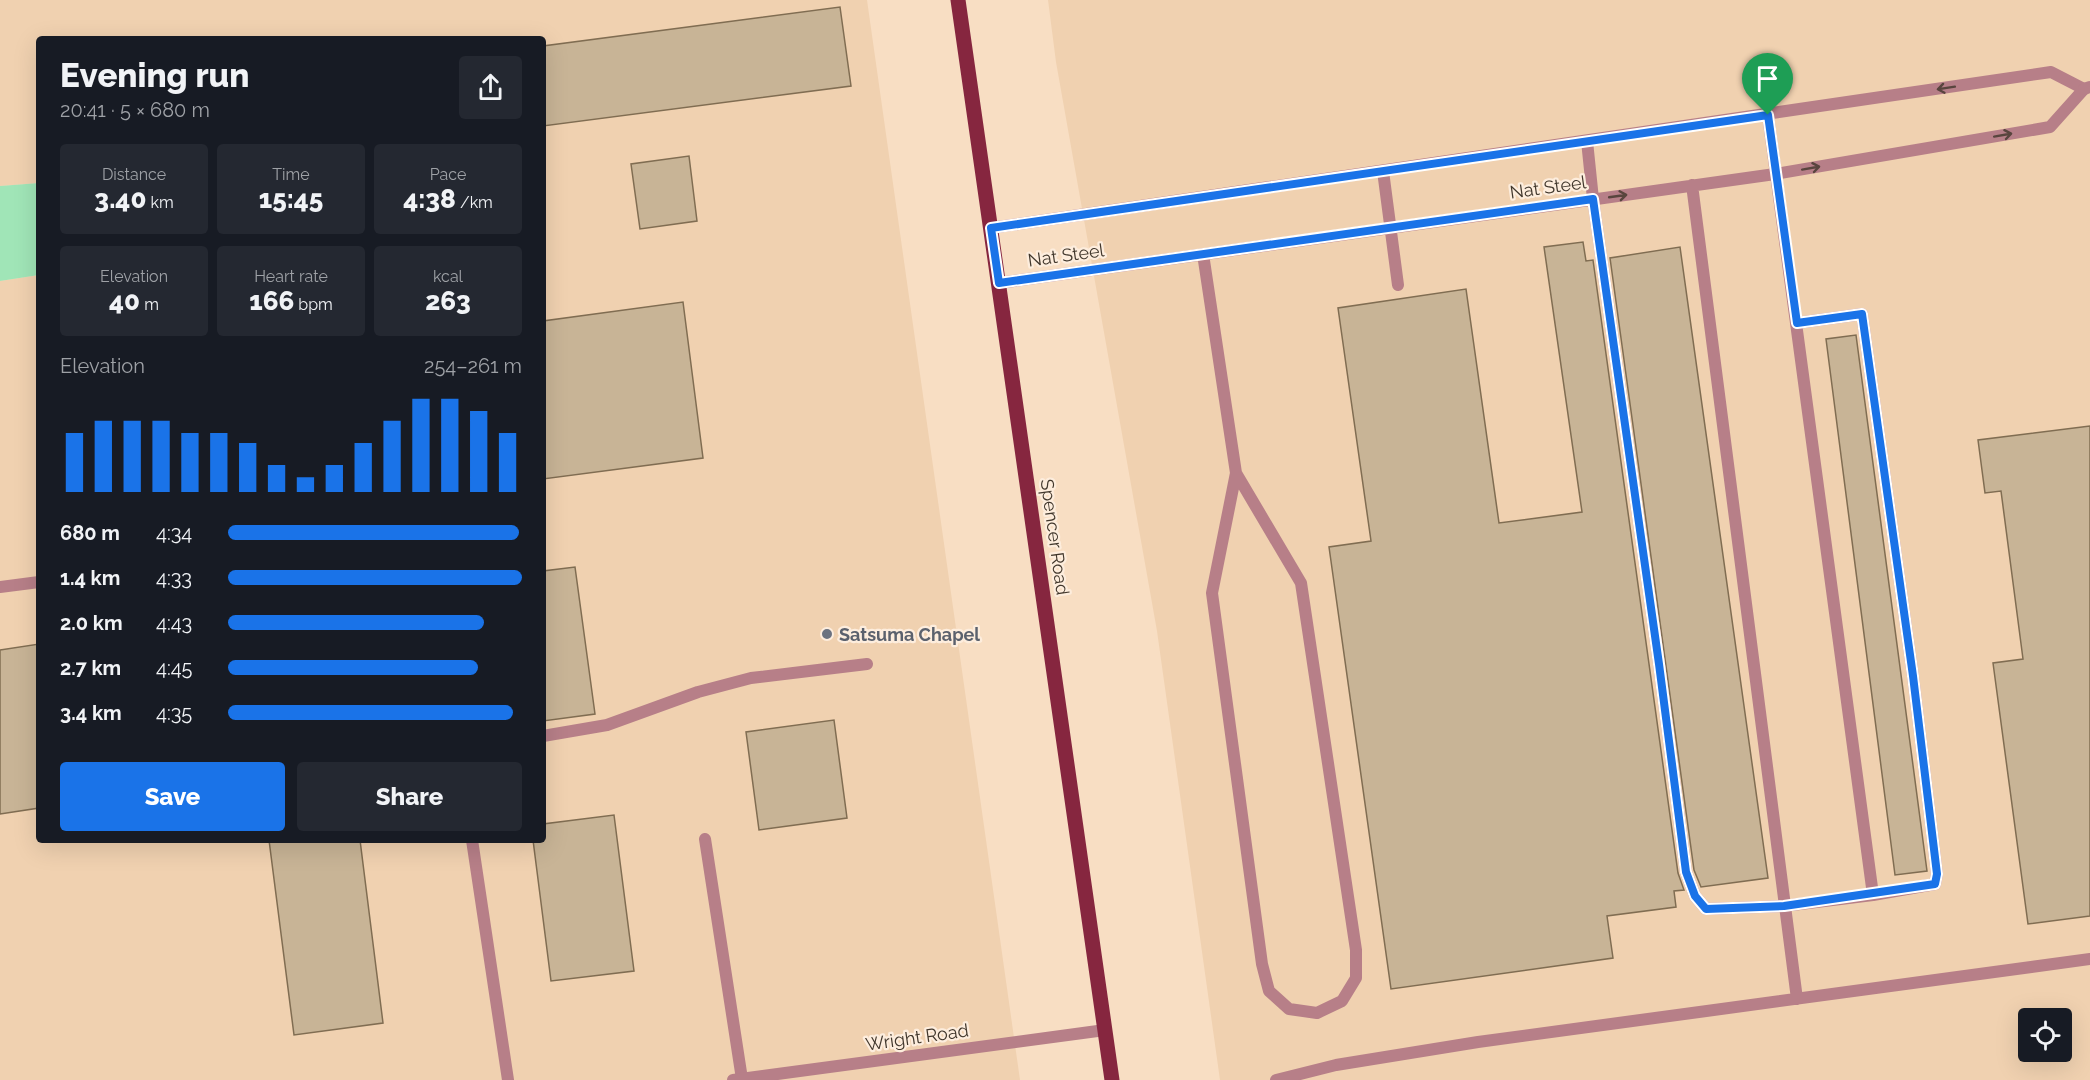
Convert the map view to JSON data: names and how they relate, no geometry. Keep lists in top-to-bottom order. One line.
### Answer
{"streets":{"main road":["Spencer Road"],"street":["Nat Steel","Wright Road"]},"crossings":[["Nat Steel","Spencer Road"],["Spencer Road","Wright Road"]],"places":["Satsuma Chapel"],"page":{"heading":["Evening run","20:41 · 5 × 680 m"],"stats":[["Distance","3.40 km"],["Time","15:45"],["Pace","4:38 /km"],["Elevation","40 m"],["Heart rate","166 bpm"],["kcal","263"]],"chart":["Elevation","254–261 m"],"list":[{"name":"680 m","note":"4:34"},{"name":"1.4 km","note":"4:33"},{"name":"2.0 km","note":"4:43"},{"name":"2.7 km","note":"4:45"},{"name":"3.4 km","note":"4:35"}],"buttons":["Save","Share"]}}
